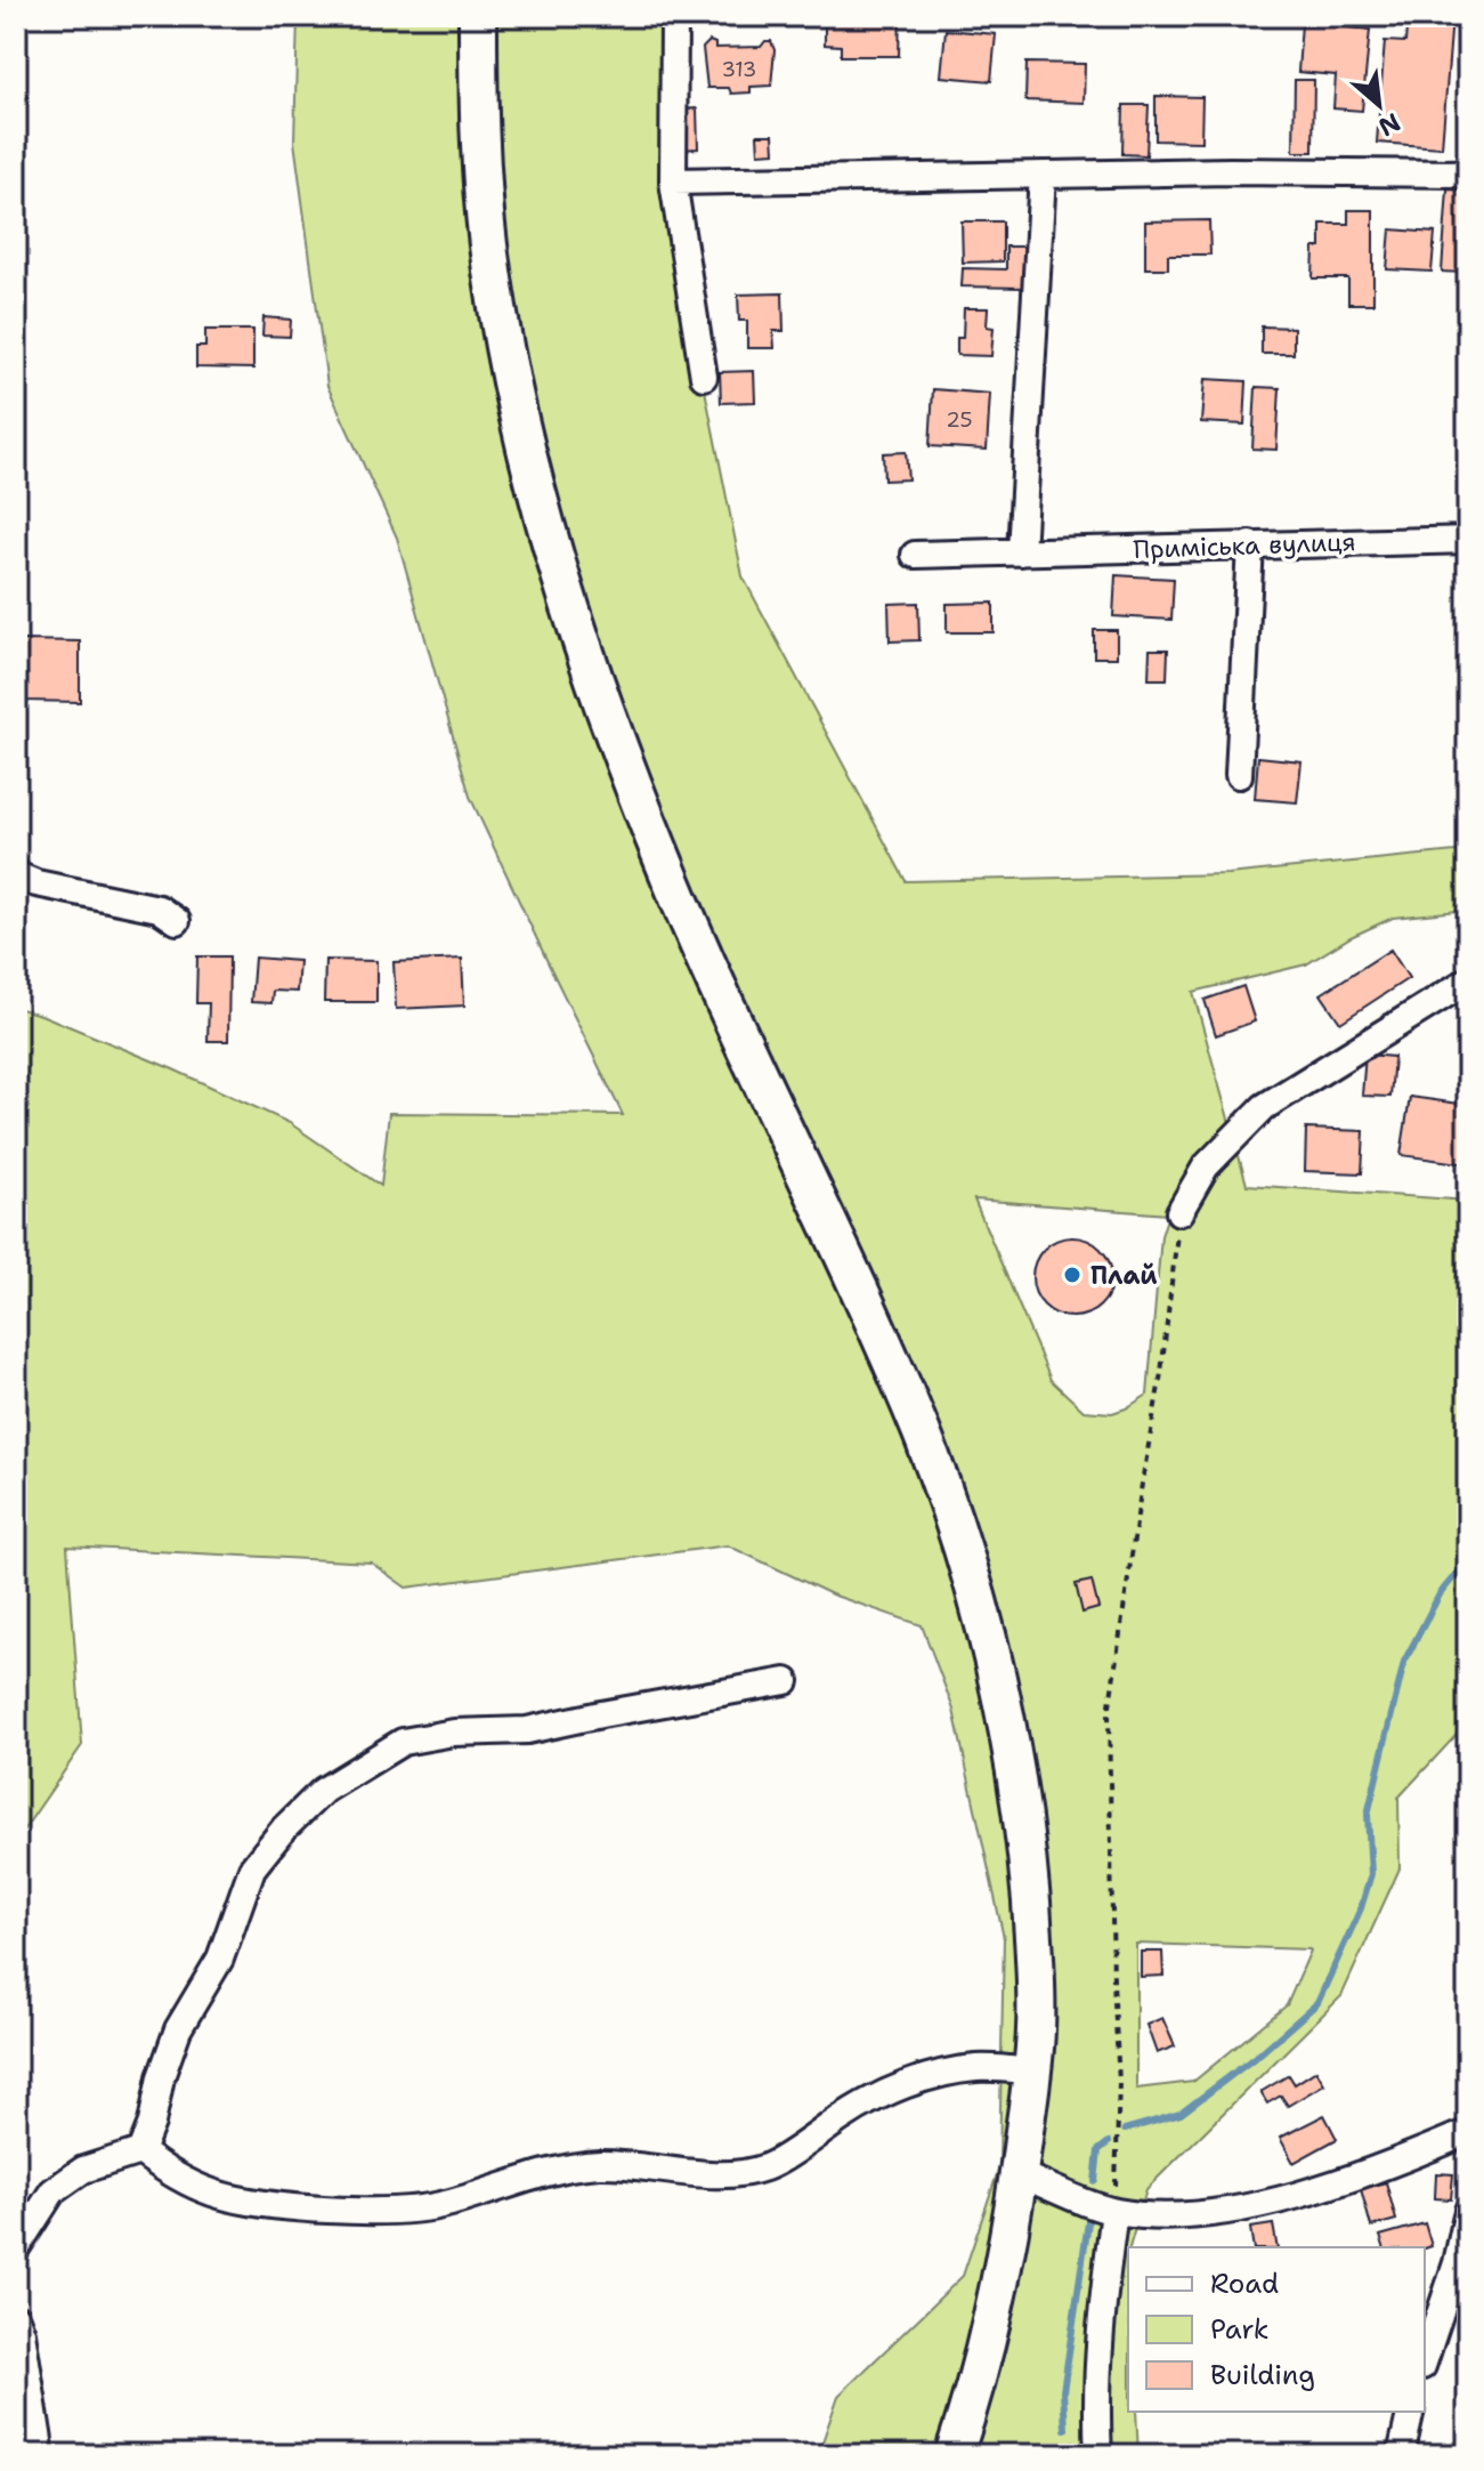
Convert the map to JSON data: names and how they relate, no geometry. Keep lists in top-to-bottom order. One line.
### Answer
{"streets":{"street":["Приміська вулиця"]},"places":["Плай"],"house_numbers":["313","25"],"legend":["Road","Park","Building"],"north":"bottom right"}
